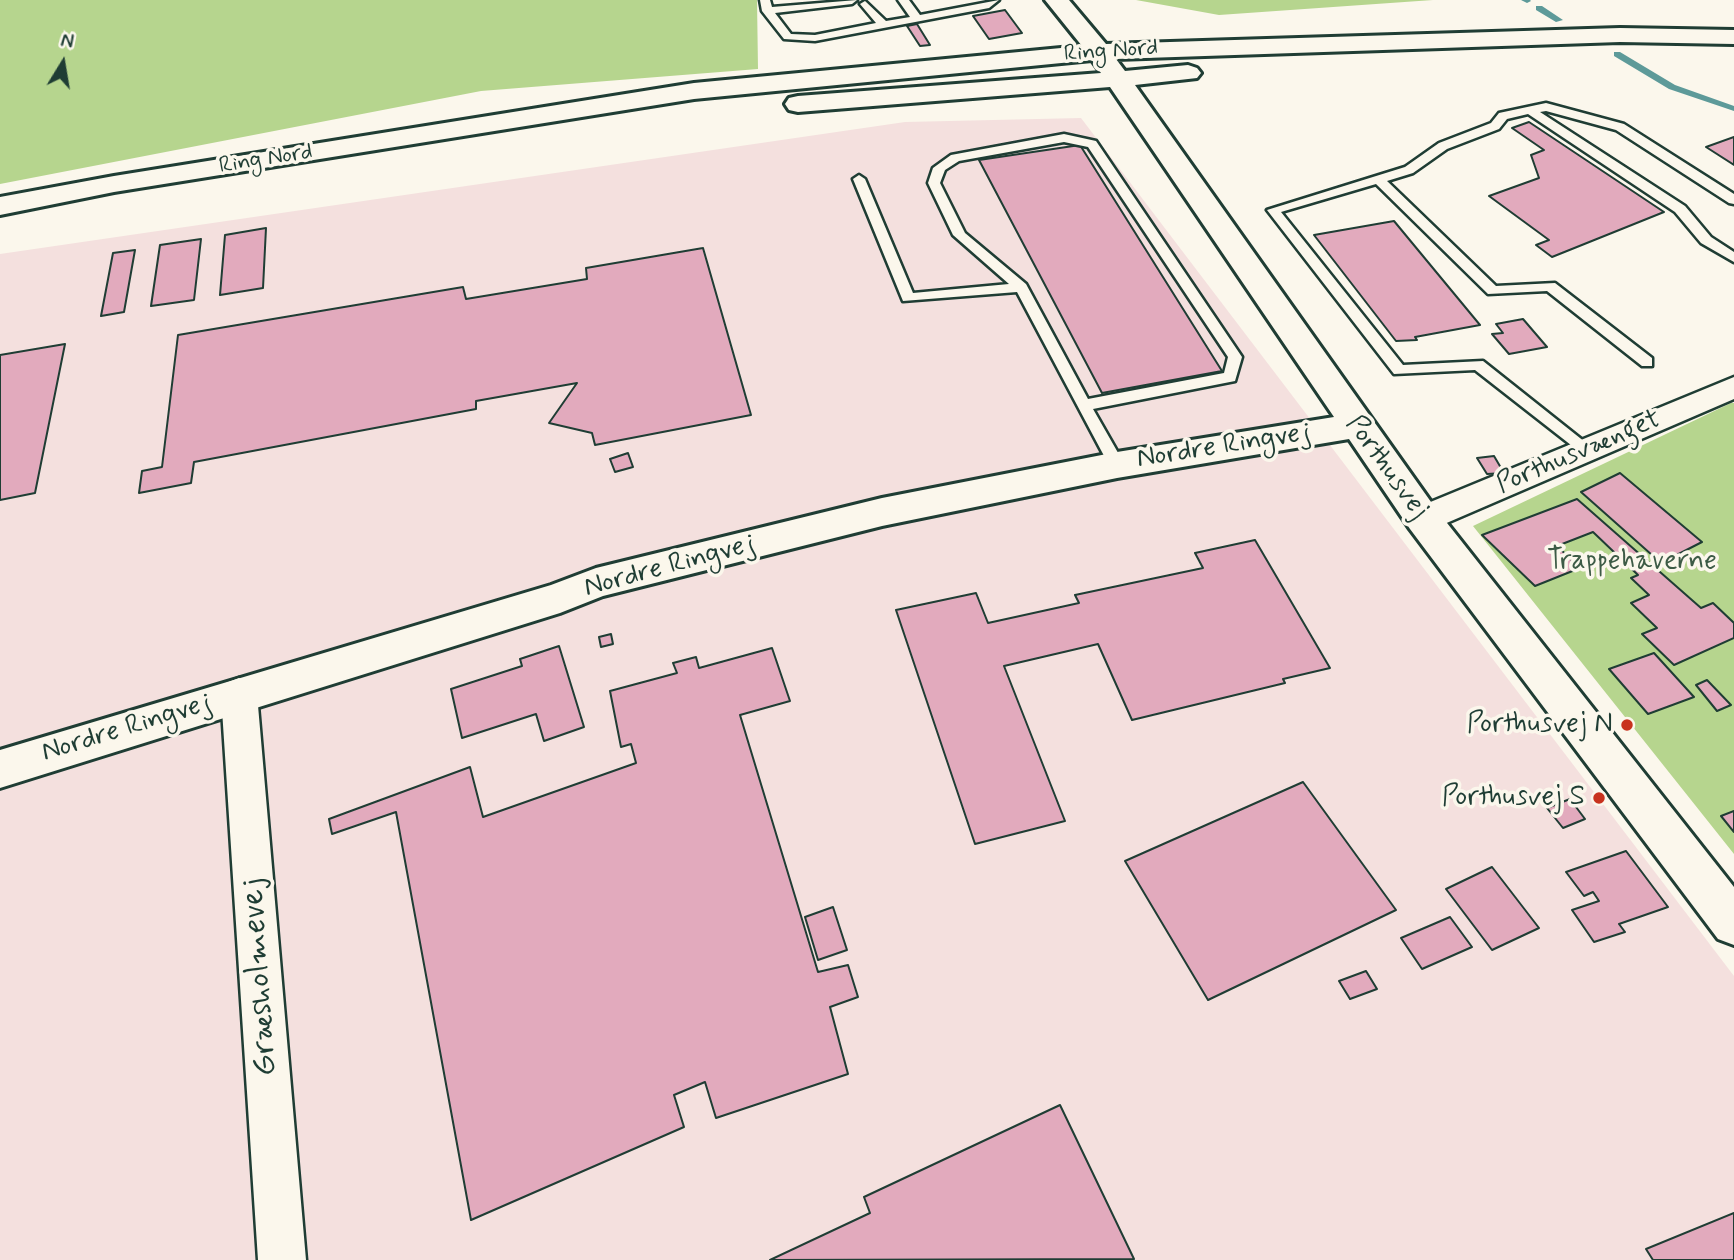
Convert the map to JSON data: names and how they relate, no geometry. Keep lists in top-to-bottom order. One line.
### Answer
{"streets":{"main road":["Ring Nord","Nordre Ringvej","Porthusvej"],"street":["Porthusvænget","Græsholmevej"]},"crossings":[["Ring Nord","Porthusvej"],["Nordre Ringvej","Porthusvej"],["Nordre Ringvej","Græsholmevej"],["Porthusvænget","Porthusvej"]],"parks":["Trappehaverne"],"places":["Porthusvej N","Porthusvej S"],"north":"top"}
